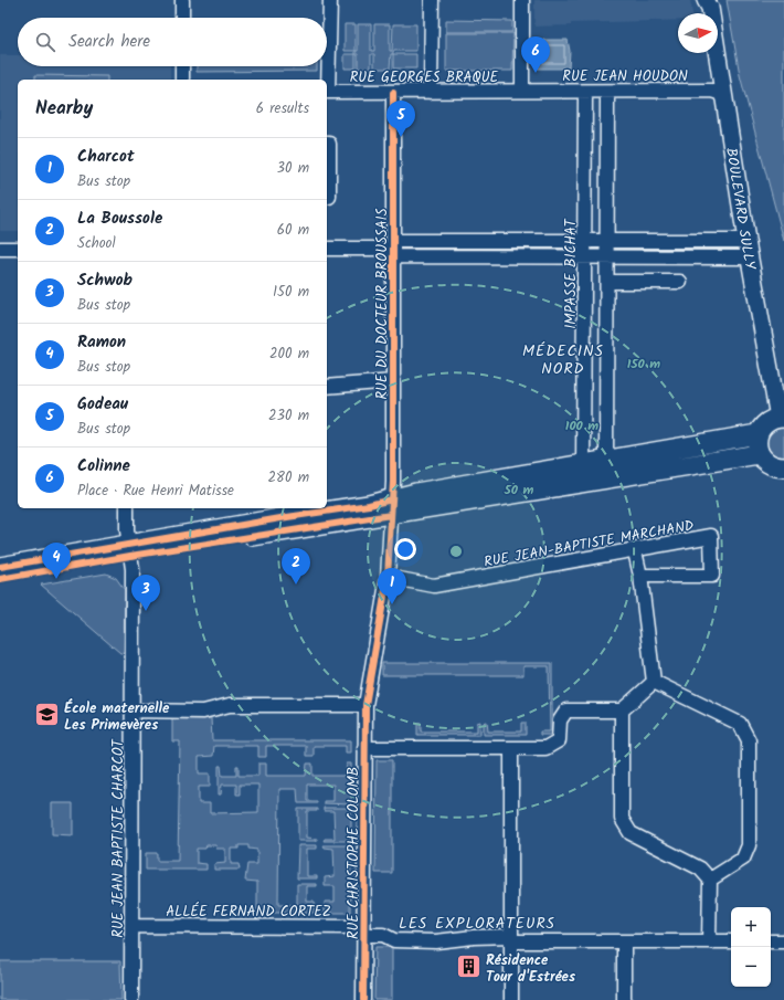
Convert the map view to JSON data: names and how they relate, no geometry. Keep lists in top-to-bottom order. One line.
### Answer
{"streets":{"street":["RUE JEAN HOUDON","RUE GEORGES BRAQUE","BOULEVARD SULLY","IMPASSE BICHAT","RUE DU DOCTEUR BROUSSAIS","RUE JEAN-BAPTISTE MARCHAND","RUE JEAN BAPTISTE CHARCOT","RUE CHRISTOPHE COLOMB","ALLÉE FERNAND CORTEZ"]},"crossings":[["RUE JEAN HOUDON","RUE GEORGES BRAQUE"],["RUE JEAN HOUDON","BOULEVARD SULLY"],["RUE JEAN HOUDON","IMPASSE BICHAT"],["RUE GEORGES BRAQUE","RUE DU DOCTEUR BROUSSAIS"],["RUE JEAN BAPTISTE CHARCOT","ALLÉE FERNAND CORTEZ"],["RUE CHRISTOPHE COLOMB","ALLÉE FERNAND CORTEZ"]],"districts":["MÉDECINS NORD","LES EXPLORATEURS"],"places":{"school or university":["École maternelle Les Primevères"],"building":["Résidence Tour d'Estrées"]},"north":"right","page":{"search":"Search here","pins":["6","5","4","2","1","3"],"heading":["Nearby","6 results"],"list":[{"mark":"1","name":"Charcot","note":"Bus stop","value":"30 m"},{"mark":"2","name":"La Boussole","note":"School","value":"60 m"},{"mark":"3","name":"Schwob","note":"Bus stop","value":"150 m"},{"mark":"4","name":"Ramon","note":"Bus stop","value":"200 m"},{"mark":"5","name":"Godeau","note":"Bus stop","value":"230 m"},{"mark":"6","name":"Colinne","note":"Place · Rue Henri Matisse","value":"280 m"}],"map_buttons":["+","−"]},"rings":["150 m","100 m","50 m"]}
